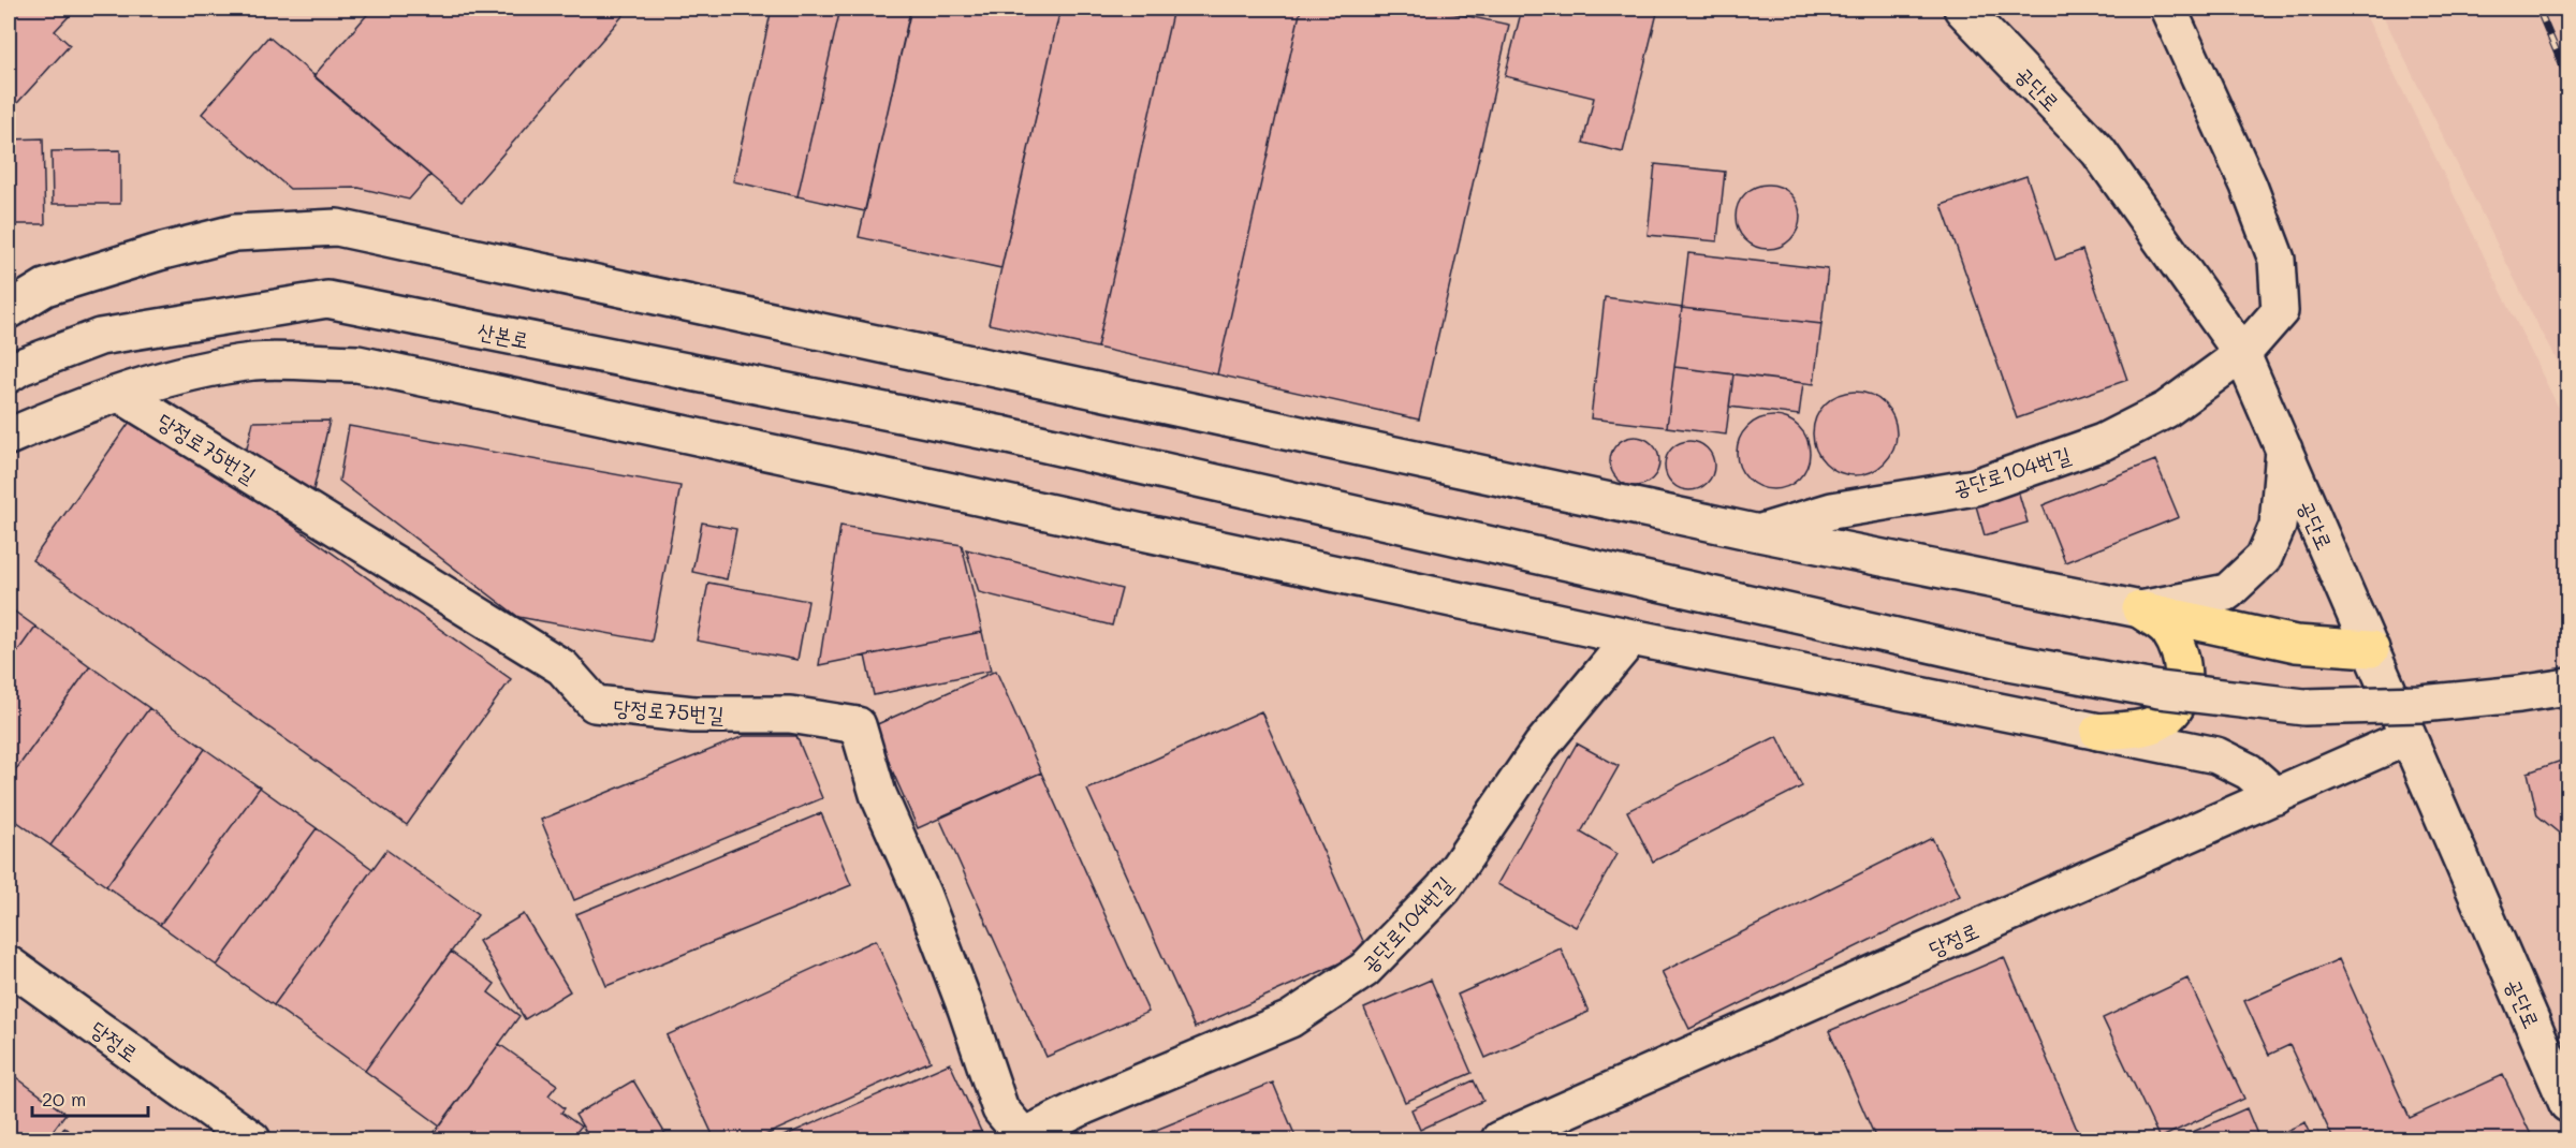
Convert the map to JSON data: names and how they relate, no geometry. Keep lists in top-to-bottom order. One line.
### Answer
{"streets":{"street":["공단로","산본로","당정로75번길","공단로104번길","당정로"]},"crossings":[["공단로","공단로104번길"],["공단로","당정로"],["당정로75번길","공단로104번길"]],"scale_bar":"20 m"}
